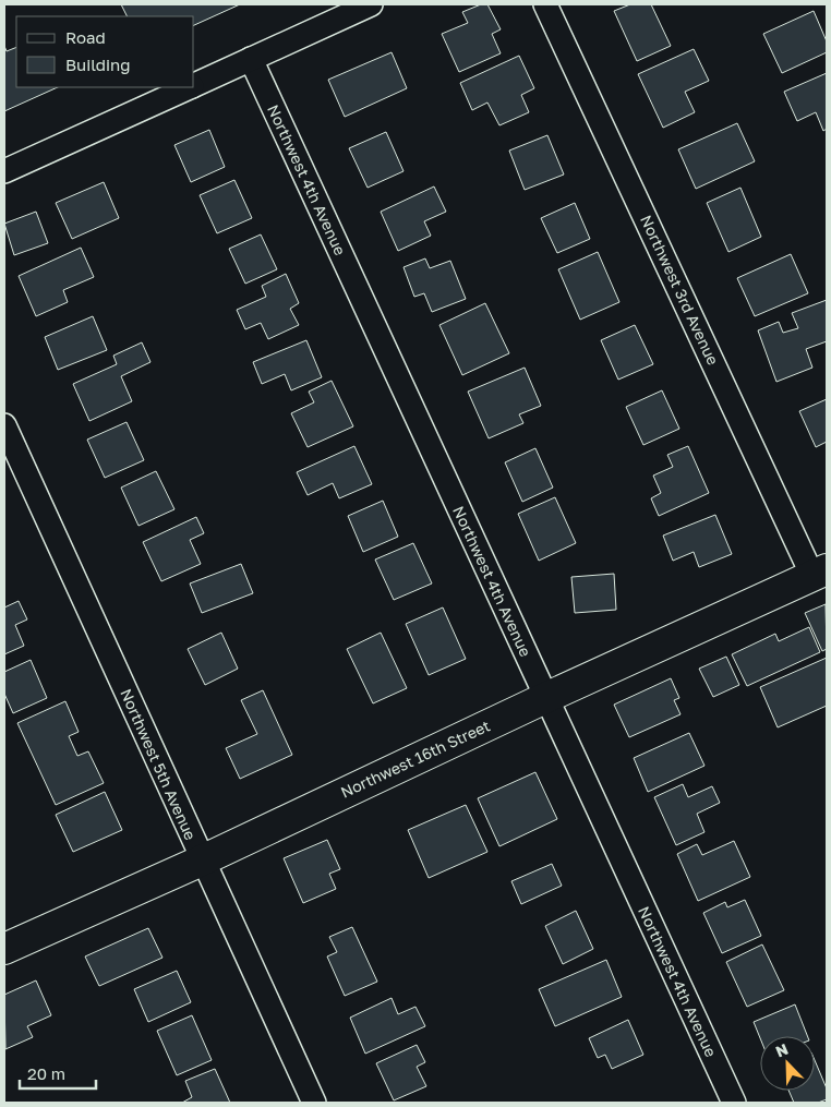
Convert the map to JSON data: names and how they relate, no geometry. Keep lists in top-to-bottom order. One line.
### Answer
{"streets":{"street":["Northwest 4th Avenue","Northwest 3rd Avenue","Northwest 16th Street","Northwest 5th Avenue"]},"crossings":[["Northwest 4th Avenue","Northwest 16th Street"],["Northwest 3rd Avenue","Northwest 16th Street"],["Northwest 16th Street","Northwest 5th Avenue"]],"legend":["Road","Building"],"scale_bar":"20 m","north":"top left"}
